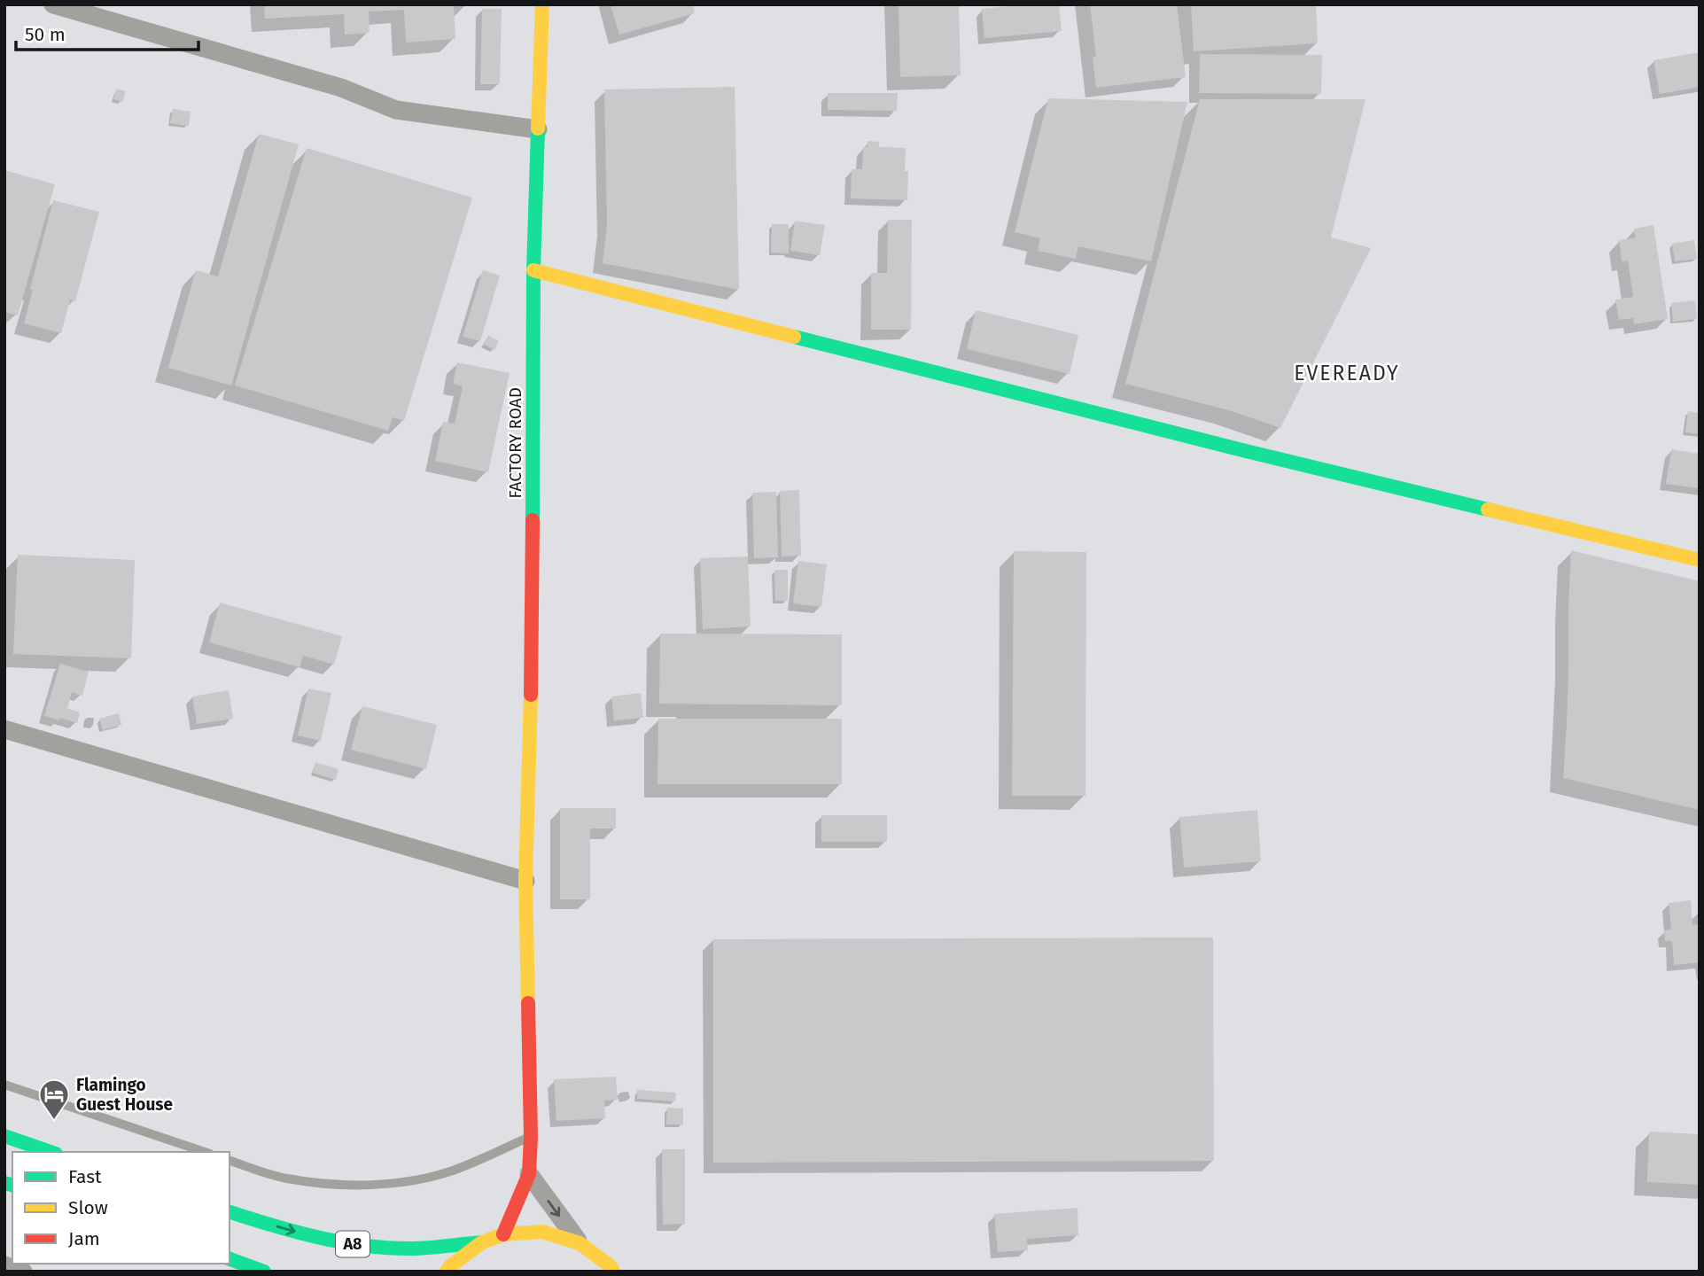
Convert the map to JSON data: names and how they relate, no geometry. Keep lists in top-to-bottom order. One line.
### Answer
{"streets":{"main road":["FACTORY ROAD","A8"]},"districts":["EVEREADY"],"places":{"hotel":["Flamingo Guest House"]},"legend":["Fast","Slow","Jam"],"scale_bar":"50 m"}
